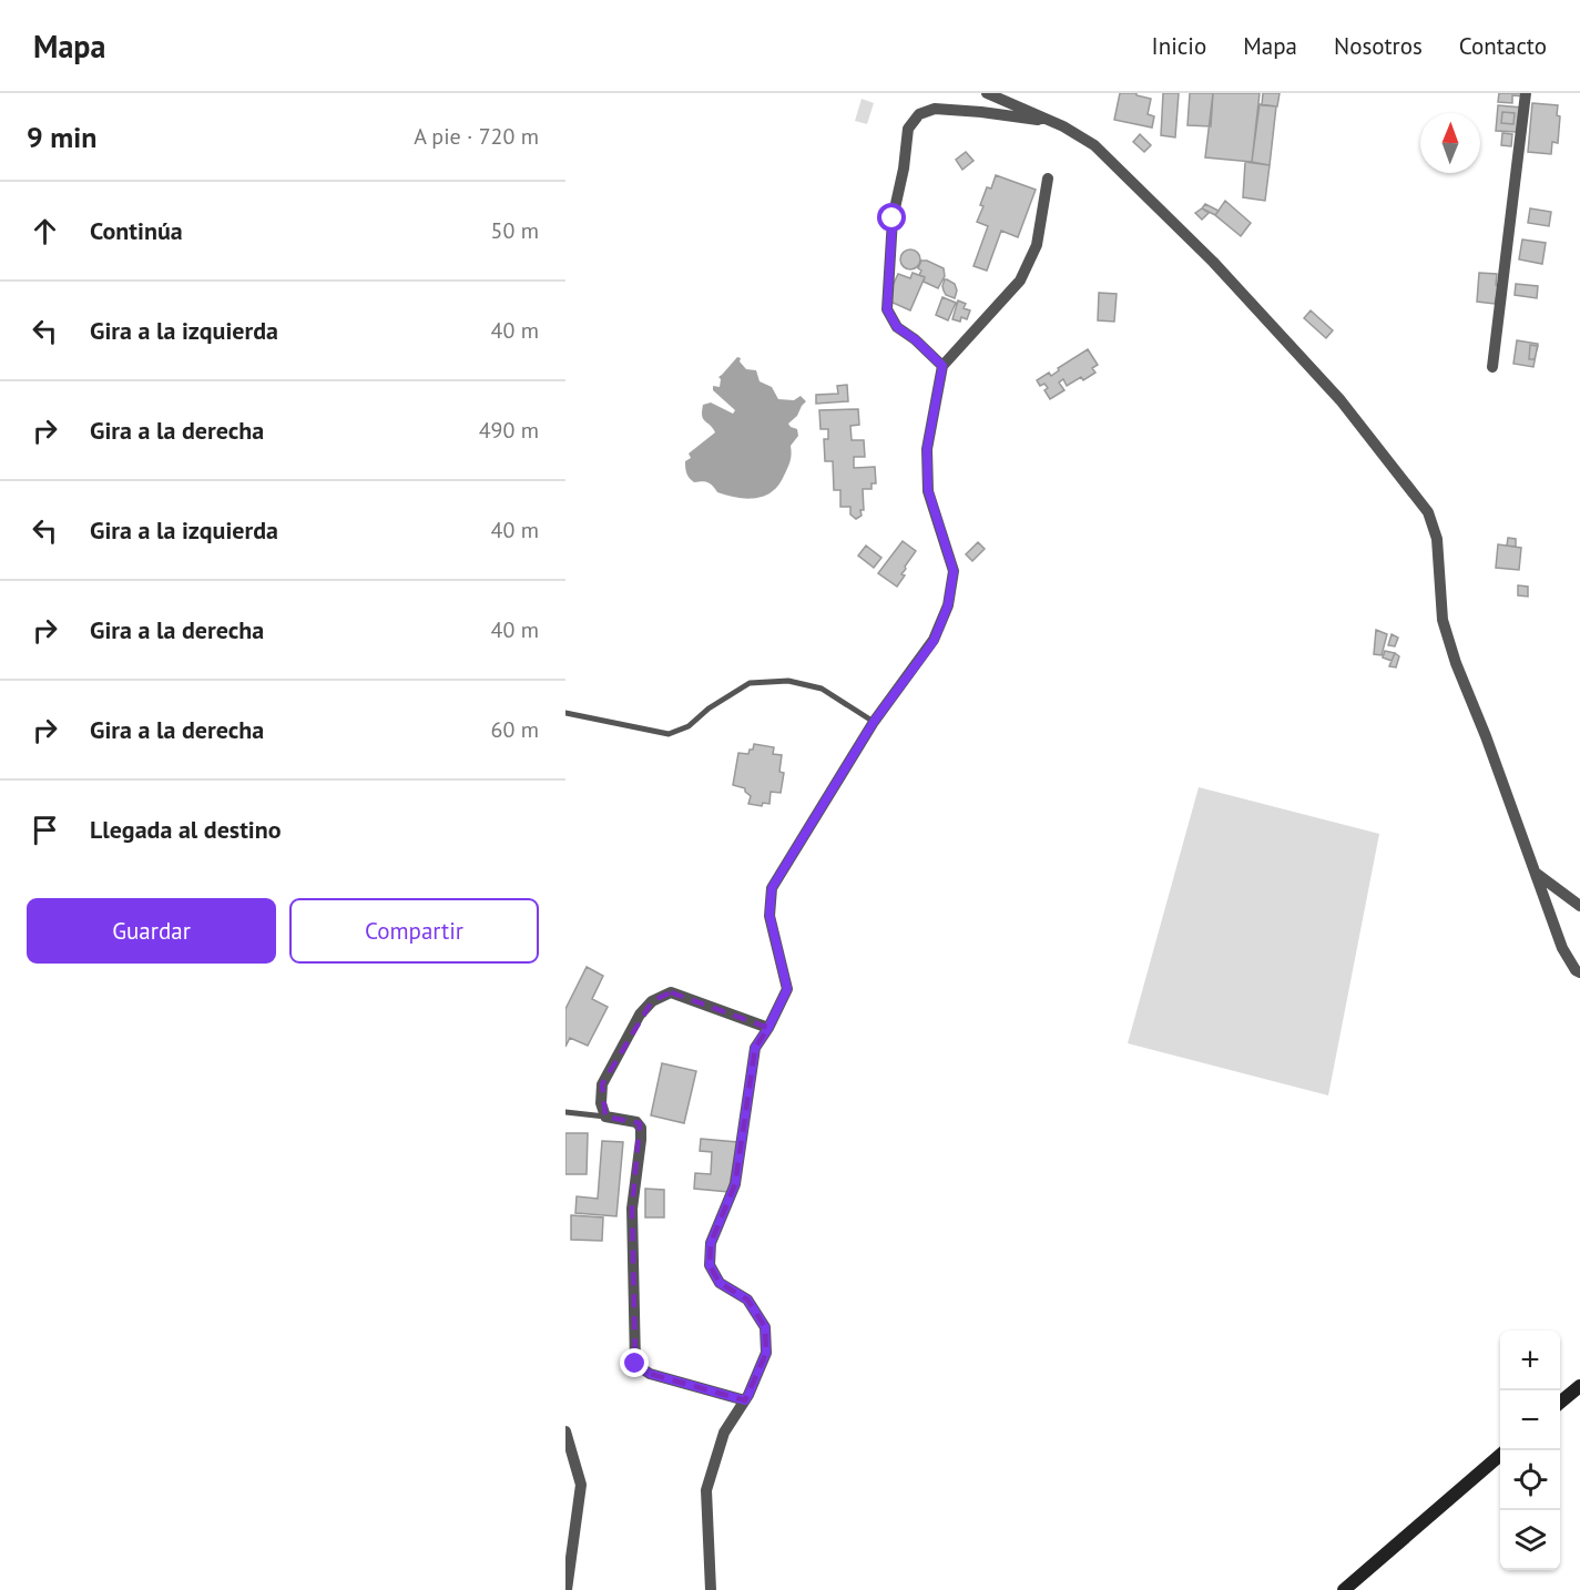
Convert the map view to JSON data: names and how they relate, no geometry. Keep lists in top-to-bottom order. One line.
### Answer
{"north":"top","page":{"header":"Mapa","nav":["Inicio","Mapa","Nosotros","Contacto"],"heading":["9 min","A pie · 720 m"],"list":[["Continúa","50 m"],["Gira a la izquierda","40 m"],["Gira a la derecha","490 m"],["Gira a la izquierda","40 m"],["Gira a la derecha","40 m"],["Gira a la derecha","60 m"],"Llegada al destino"],"buttons":["Guardar","Compartir"],"map_buttons":["+","−"]}}
